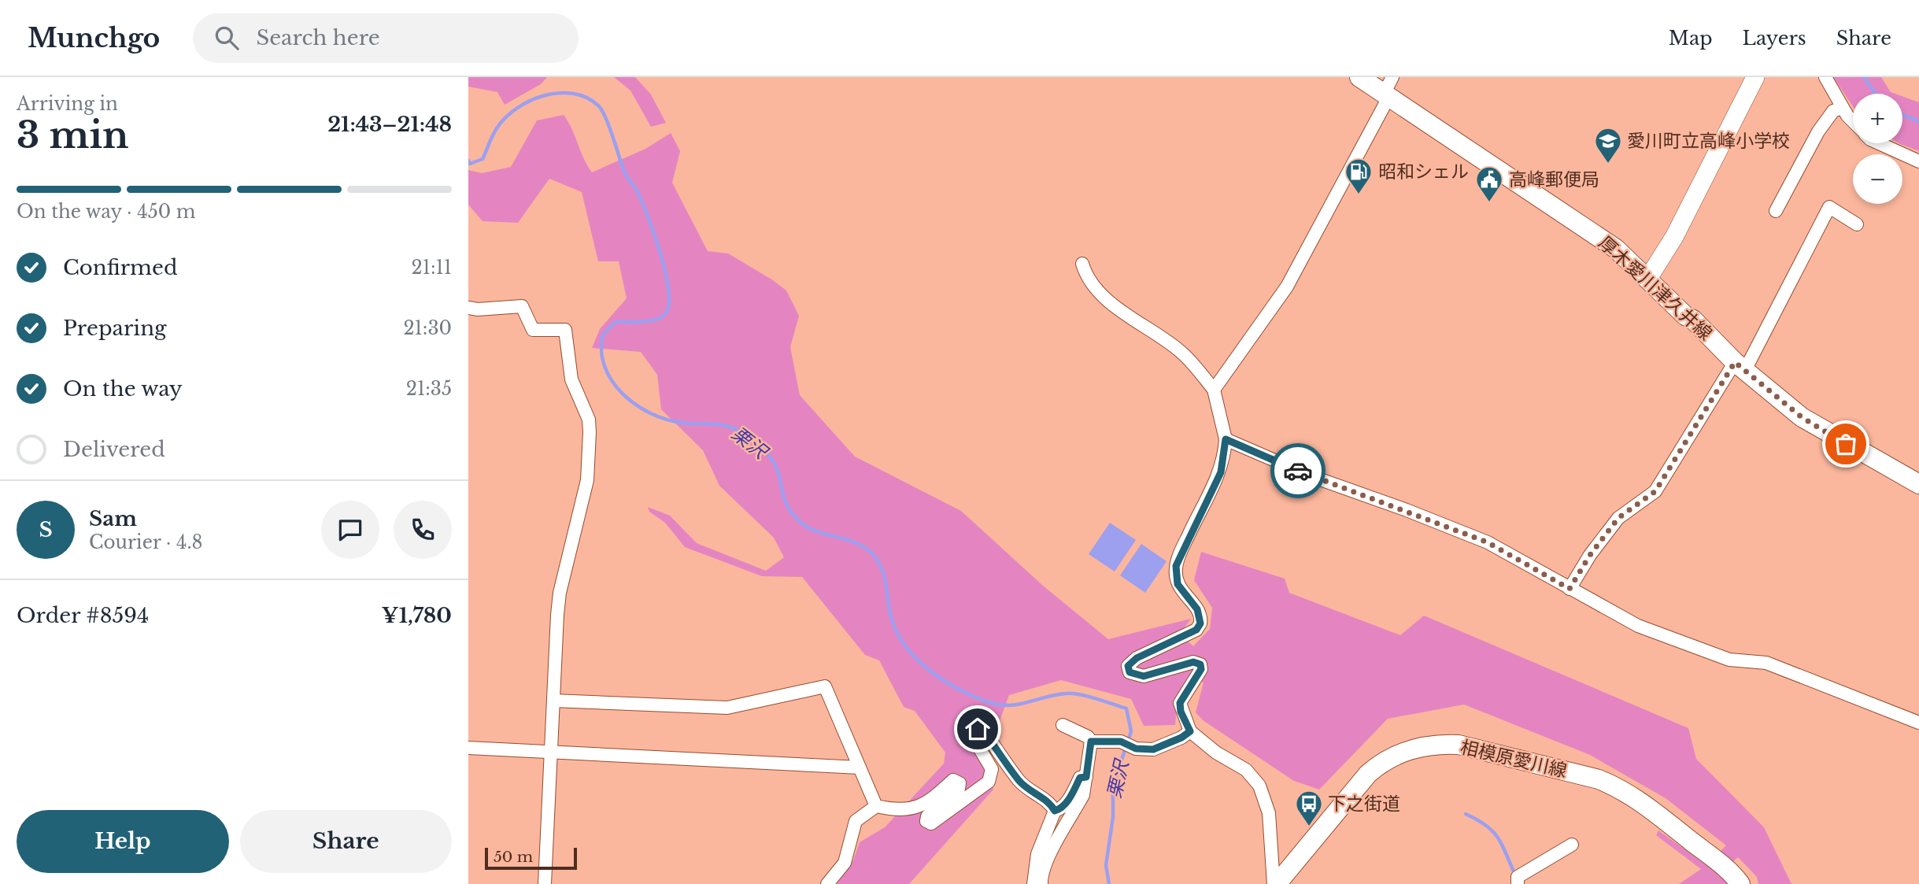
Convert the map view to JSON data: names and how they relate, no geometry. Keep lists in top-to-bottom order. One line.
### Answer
{"streets":{"main road":["厚木愛川津久井線","相模原愛川線"]},"water":["栗沢"],"places":{"school or university":["愛川町立高峰小学校"],"fuel station":["昭和シェル"],"public building":["高峰郵便局"],"bus stop":["下之街道"]},"scale_bar":"50 m","page":{"header":"Munchgo","search":"Search here","nav":["Map","Layers","Share"],"heading":["3 min","Arriving in","21:43–21:48"],"panel":["Sam","Courier · 4.8","Order #8594","¥1,780"],"map_buttons":["+","−"],"bar":"On the way · 450 m","list":[["Confirmed","21:11"],["Preparing","21:30"],["On the way","21:35"],"Delivered"],"round":"S","buttons":["Help","Share"],"scale":"50 m"}}
